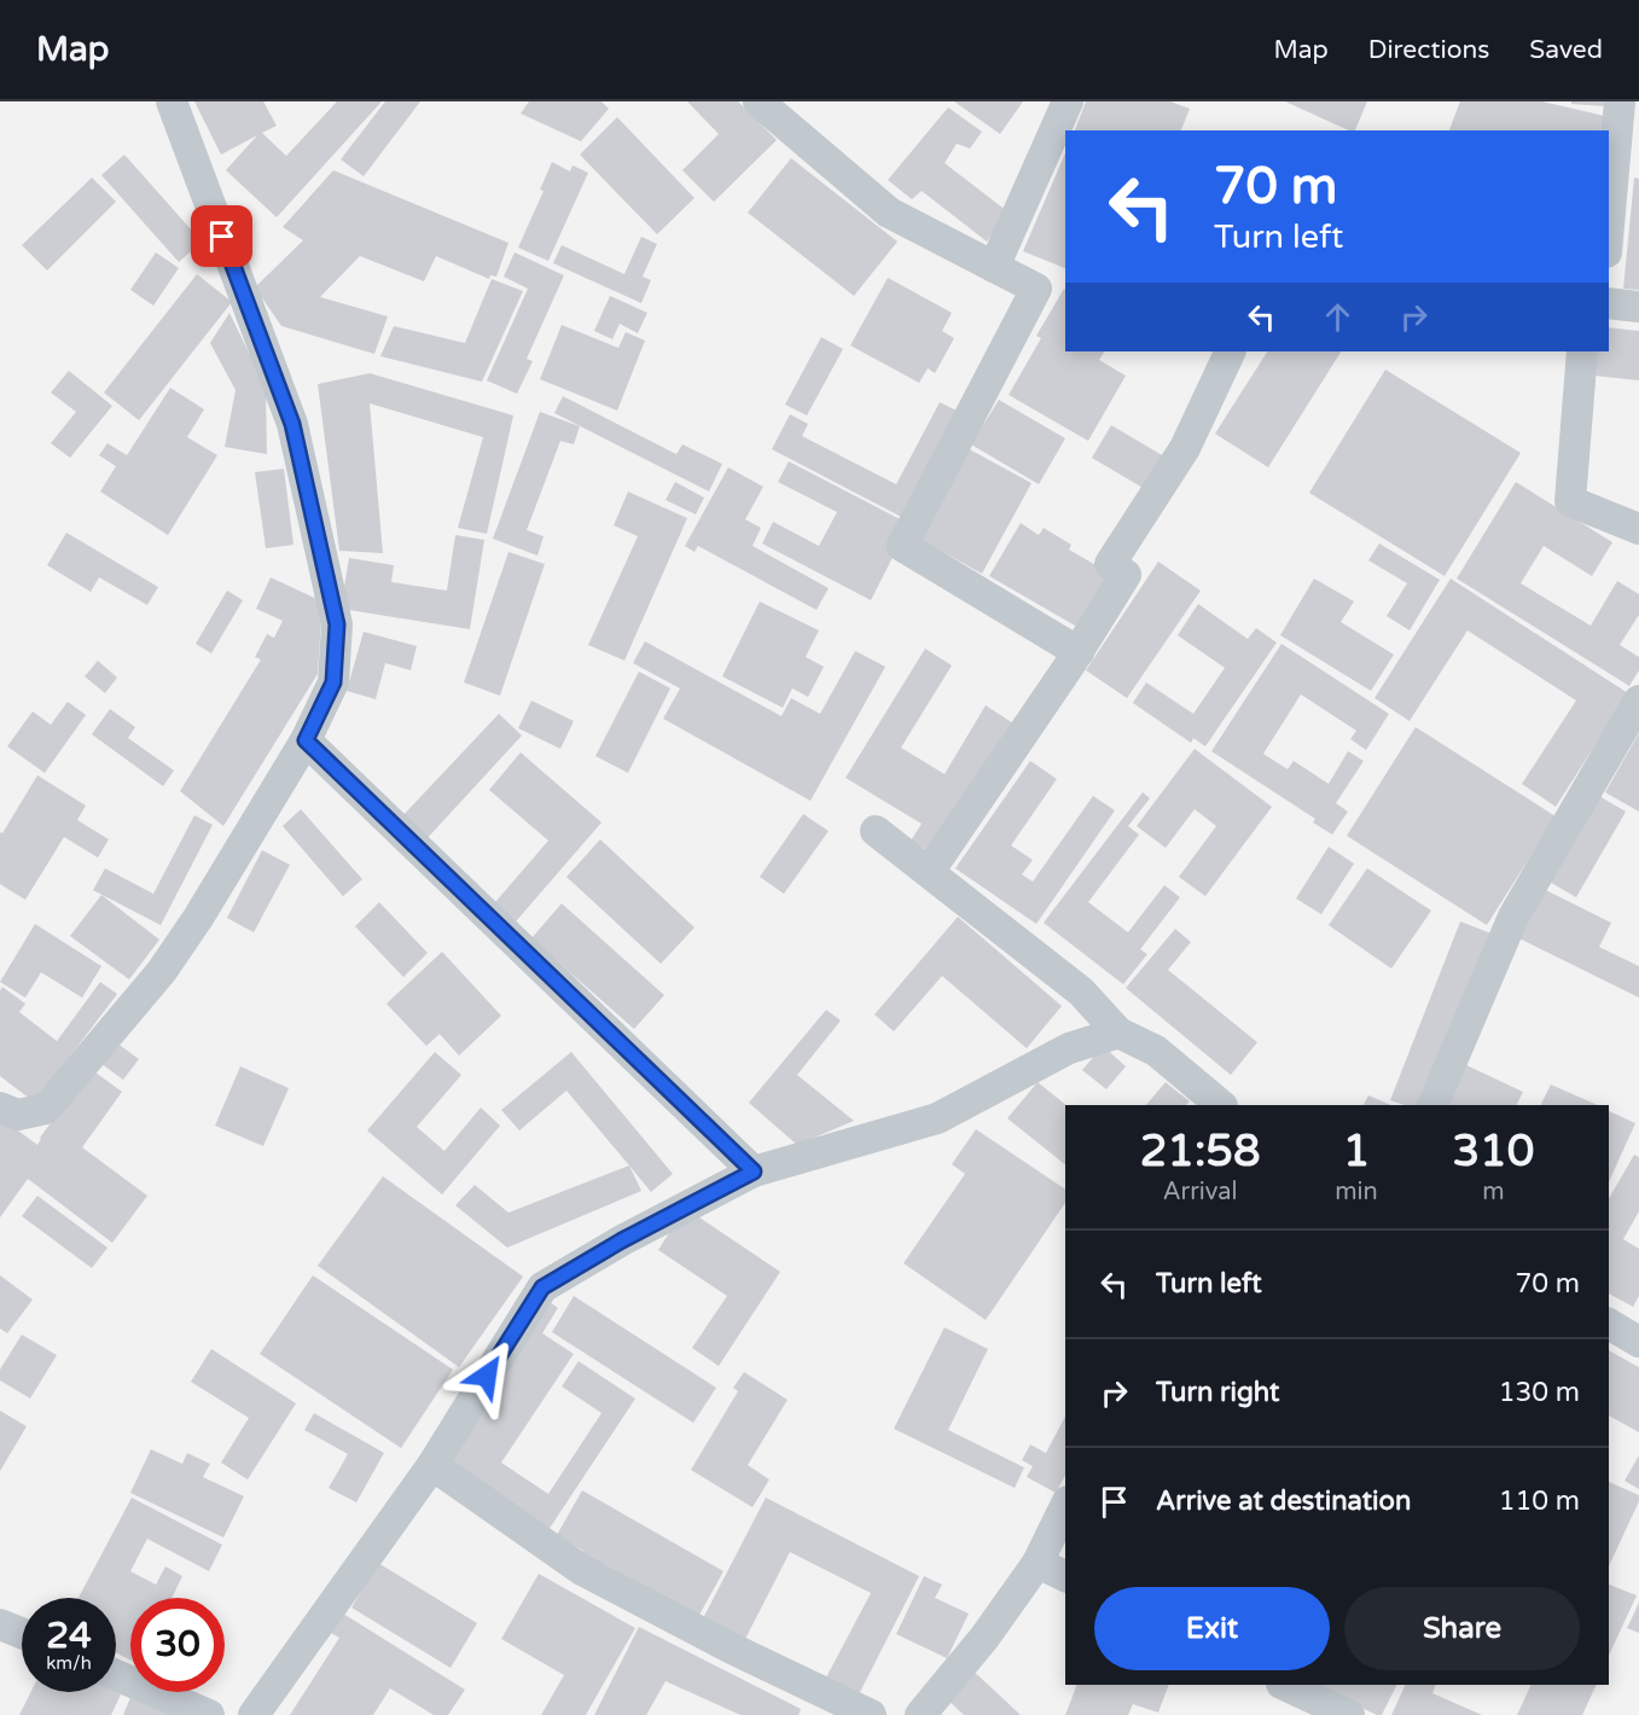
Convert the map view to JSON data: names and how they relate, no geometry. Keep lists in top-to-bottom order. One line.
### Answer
{"page":{"header":"Map","nav":["Map","Directions","Saved"],"turn":["70 m","Turn left"],"eta":["21:58","Arrival","1","min","310","m"],"list":[{"name":"Turn left","value":"70 m"},{"name":"Turn right","value":"130 m"},{"name":"Arrive at destination","value":"110 m"}],"buttons":["Exit","Share"],"speed":"24 km/h","limit":"30"}}
